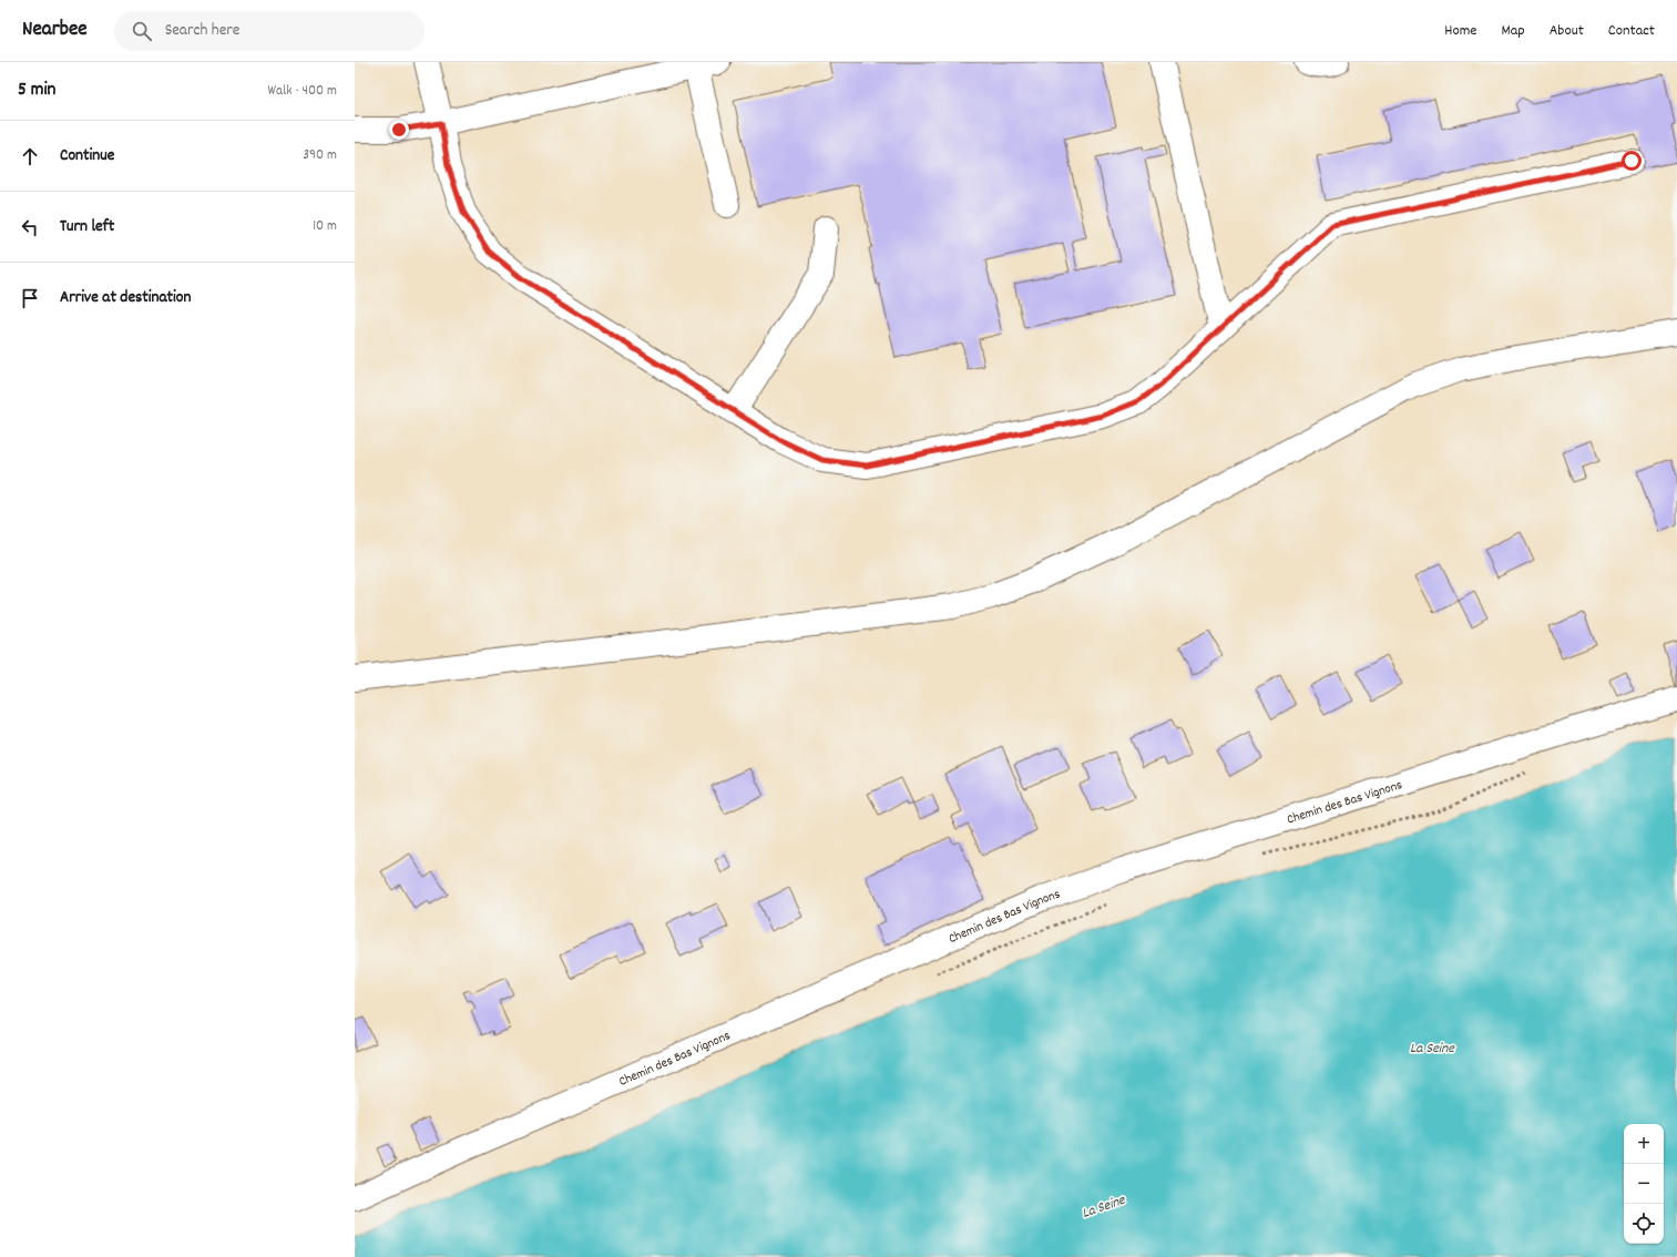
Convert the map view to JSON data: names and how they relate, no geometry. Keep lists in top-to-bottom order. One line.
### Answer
{"streets":{"street":["Chemin des Bas Vignons"]},"water":["La Seine"],"page":{"header":"Nearbee","search":"Search here","nav":["Home","Map","About","Contact"],"heading":["5 min","Walk · 400 m"],"list":[["Continue","390 m"],["Turn left","10 m"],"Arrive at destination"],"map_buttons":["+","−"]}}
